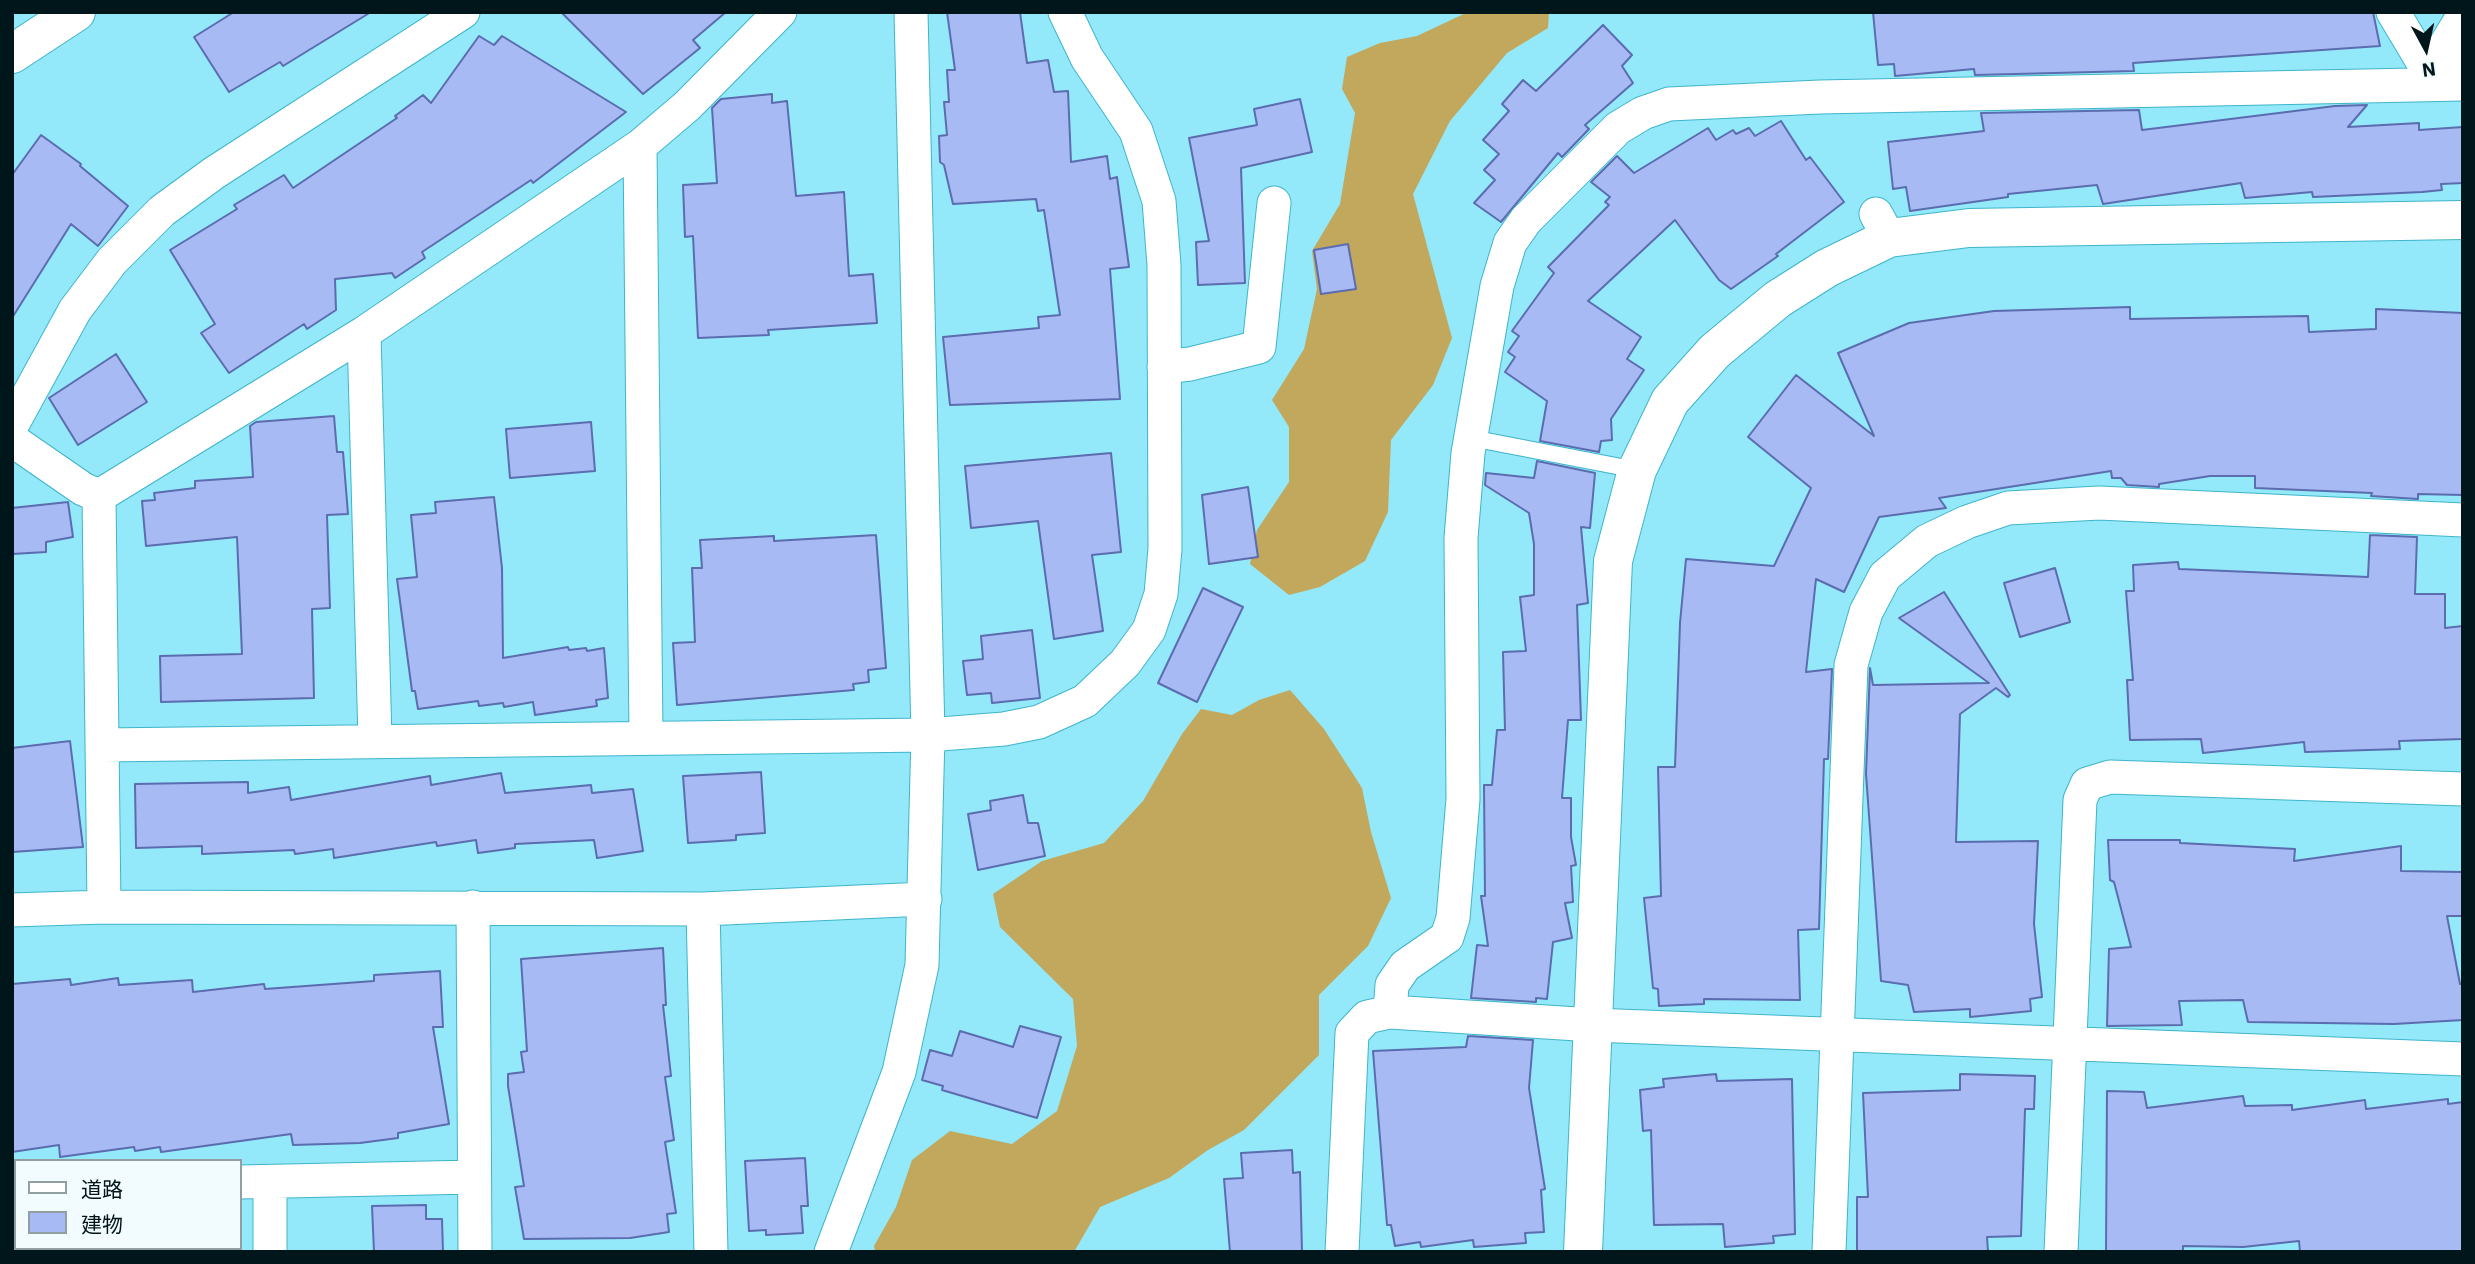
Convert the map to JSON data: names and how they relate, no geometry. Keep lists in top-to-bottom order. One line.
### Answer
{"legend":["道路","建物"],"north":"bottom"}
